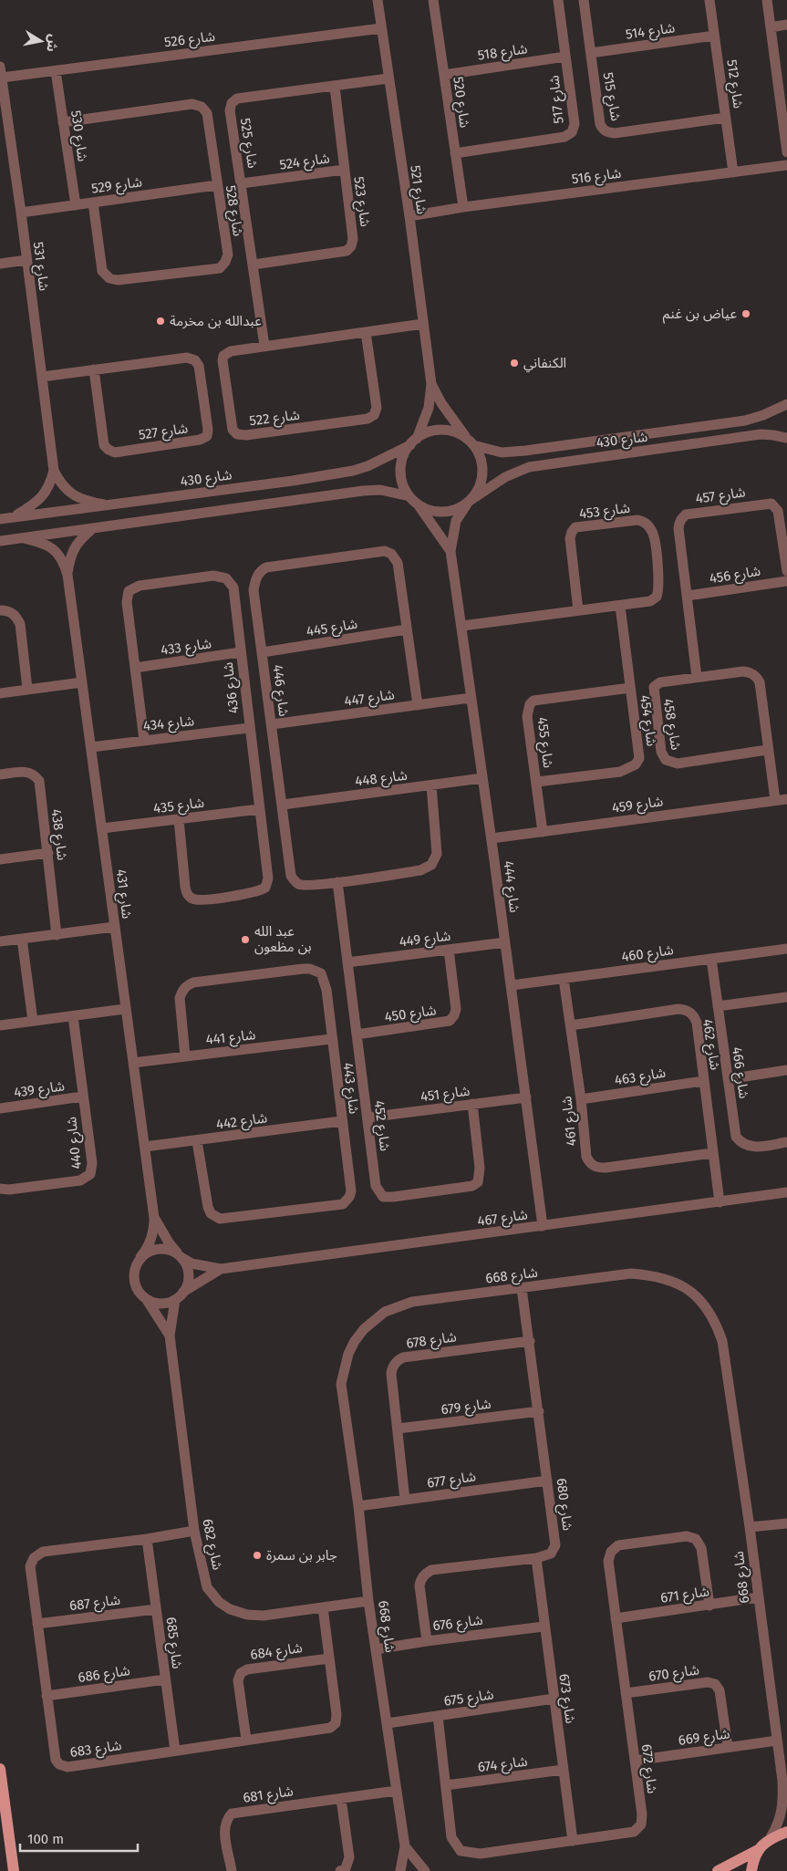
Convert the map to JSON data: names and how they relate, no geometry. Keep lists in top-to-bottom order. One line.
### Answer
{"streets":{"street":["شارع 514","شارع 526","شارع 518","شارع 512","شارع 515","شارع 517","شارع 520","شارع 530","شارع 525","شارع 524","شارع 516","شارع 529","شارع 521","شارع 523","شارع 528","شارع 531","شارع 522","شارع 527","شارع 430","شارع 457","شارع 453","شارع 456","شارع 445","شارع 433","شارع 436","شارع 446","شارع 447","شارع 454","شارع 434","شارع 458","شارع 455","شارع 448","شارع 459","شارع 435","شارع 438","شارع 444","شارع 431","شارع 449","شارع 460","شارع 450","شارع 441","شارع 462","شارع 466","شارع 463","شارع 443","شارع 439","شارع 451","شارع 442","شارع 461","شارع 452","شارع 440","شارع 467","شارع 668","شارع 678","شارع 679","شارع 677","شارع 680","شارع 682","شارع 671","شارع 687","شارع 676","شارع 685","شارع 684","شارع 670","شارع 686","شارع 675","شارع 673","شارع 669","شارع 683","شارع 674","شارع 672","شارع 681"]},"crossings":[["شارع 514","شارع 512"],["شارع 514","شارع 515"],["شارع 526","شارع 530"],["شارع 526","شارع 521"],["شارع 526","شارع 531"],["شارع 518","شارع 517"],["شارع 518","شارع 520"],["شارع 512","شارع 515"],["شارع 512","شارع 516"],["شارع 517","شارع 520"],["شارع 520","شارع 516"],["شارع 530","شارع 529"],["شارع 530","شارع 528"],["شارع 525","شارع 524"],["شارع 525","شارع 521"],["شارع 525","شارع 523"],["شارع 525","شارع 522"],["شارع 524","شارع 523"],["شارع 516","شارع 521"],["شارع 529","شارع 528"],["شارع 529","شارع 531"],["شارع 521","شارع 522"],["شارع 521","شارع 430"],["شارع 521","شارع 444"],["شارع 531","شارع 527"],["شارع 531","شارع 430"],["شارع 430","شارع 444"],["شارع 457","شارع 456"],["شارع 457","شارع 458"],["شارع 453","شارع 454"],["شارع 453","شارع 444"],["شارع 445","شارع 446"],["شارع 433","شارع 436"],["شارع 436","شارع 434"],["شارع 436","شارع 435"],["شارع 446","شارع 447"],["شارع 446","شارع 448"],["شارع 446","شارع 452"],["شارع 447","شارع 444"],["شارع 454","شارع 455"],["شارع 434","شارع 431"],["شارع 458","شارع 459"],["شارع 455","شارع 459"],["شارع 448","شارع 444"],["شارع 459","شارع 444"],["شارع 435","شارع 431"],["شارع 444","شارع 449"],["شارع 444","شارع 460"],["شارع 444","شارع 451"],["شارع 444","شارع 467"],["شارع 431","شارع 441"],["شارع 431","شارع 442"],["شارع 431","شارع 467"],["شارع 431","شارع 682"],["شارع 449","شارع 450"],["شارع 449","شارع 452"],["شارع 460","شارع 466"],["شارع 460","شارع 461"],["شارع 450","شارع 452"],["شارع 441","شارع 443"],["شارع 462","شارع 463"],["شارع 462","شارع 461"],["شارع 462","شارع 467"],["شارع 463","شارع 461"],["شارع 443","شارع 442"],["شارع 439","شارع 440"],["شارع 451","شارع 452"],["شارع 467","شارع 682"],["شارع 668","شارع 677"],["شارع 668","شارع 680"],["شارع 668","شارع 682"],["شارع 668","شارع 671"],["شارع 668","شارع 676"],["شارع 668","شارع 675"],["شارع 668","شارع 669"],["شارع 668","شارع 681"],["شارع 678","شارع 679"],["شارع 678","شارع 677"],["شارع 678","شارع 680"],["شارع 679","شارع 680"],["شارع 677","شارع 680"],["شارع 680","شارع 676"],["شارع 680","شارع 673"],["شارع 682","شارع 683"],["شارع 671","شارع 672"],["شارع 687","شارع 685"],["شارع 687","شارع 683"],["شارع 676","شارع 673"],["شارع 685","شارع 686"],["شارع 685","شارع 683"],["شارع 684","شارع 683"],["شارع 670","شارع 669"],["شارع 670","شارع 672"],["شارع 686","شارع 683"],["شارع 675","شارع 673"],["شارع 675","شارع 672"],["شارع 673","شارع 674"],["شارع 673","شارع 672"],["شارع 669","شارع 672"],["شارع 674","شارع 672"]],"places":["عياض بن غنم","عبدالله بن مخرمة","الكنفاني","عبد الله بن مظعون","جابر بن سمرة"],"scale_bar":"100 m","north":"right"}
